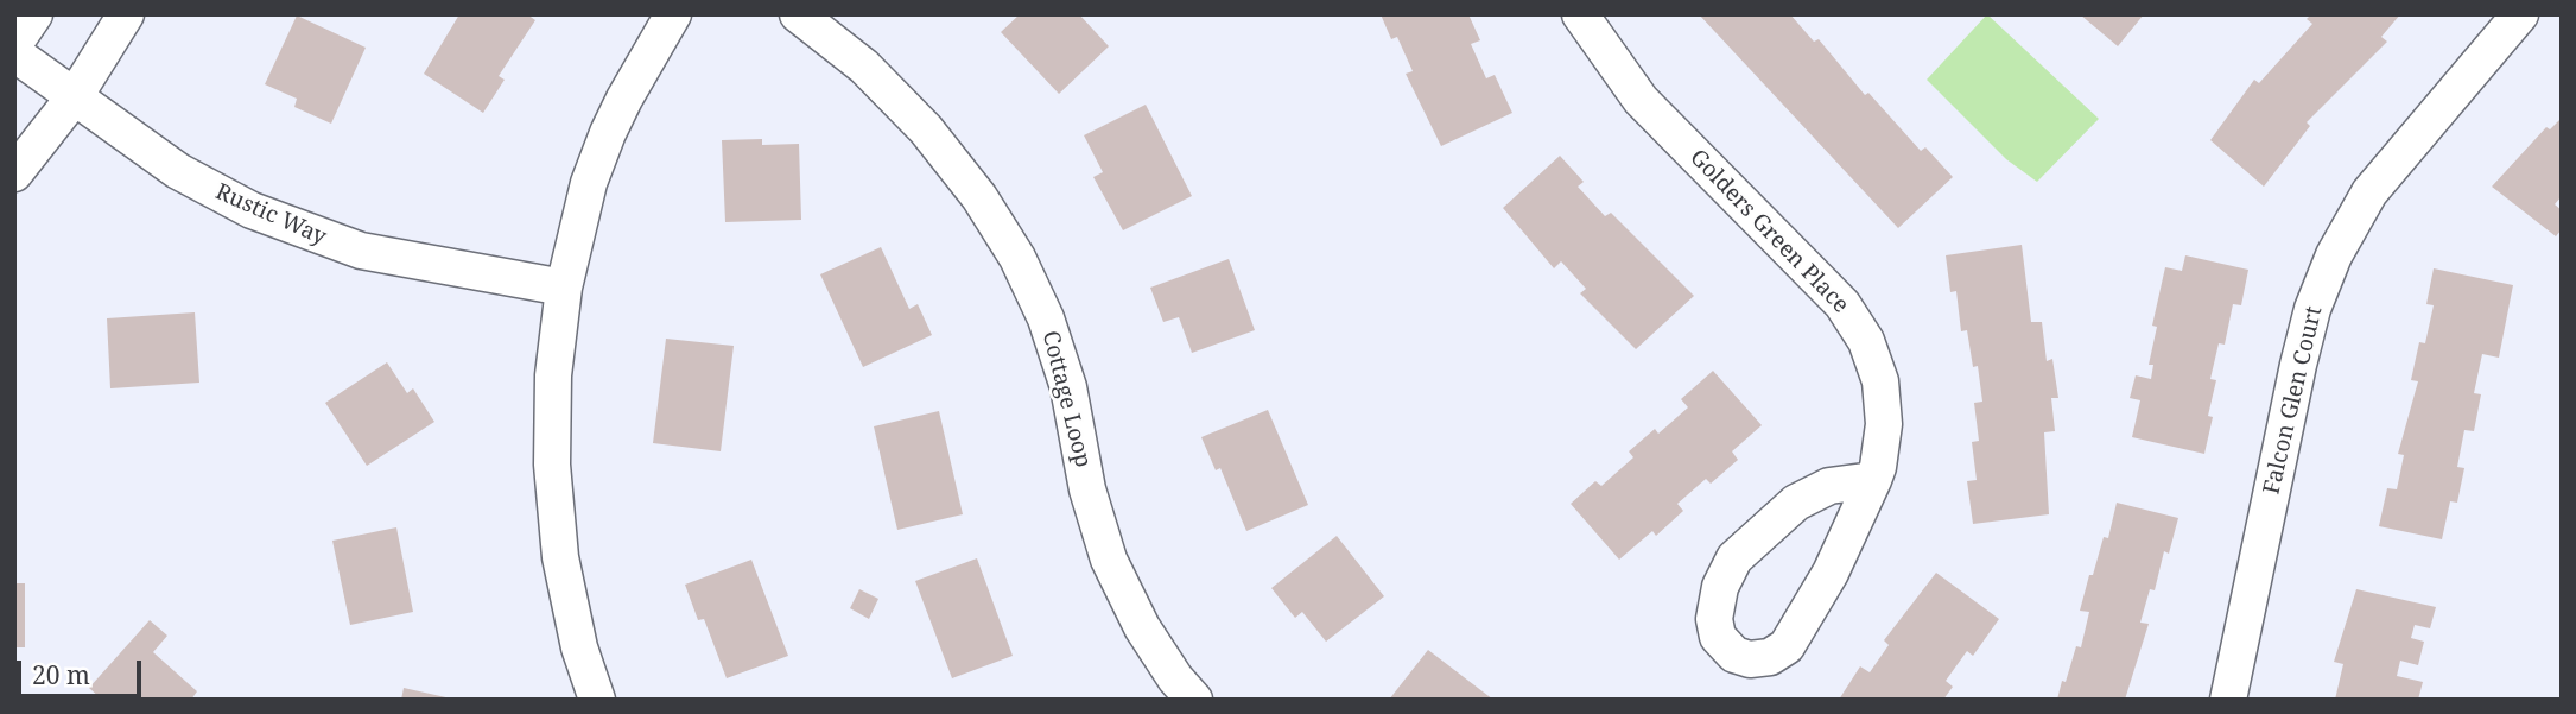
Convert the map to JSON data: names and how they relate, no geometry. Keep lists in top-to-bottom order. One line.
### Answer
{"streets":{"street":["Rustic Way","Golders Green Place","Cottage Loop","Falcon Glen Court"]},"scale_bar":"20 m"}
